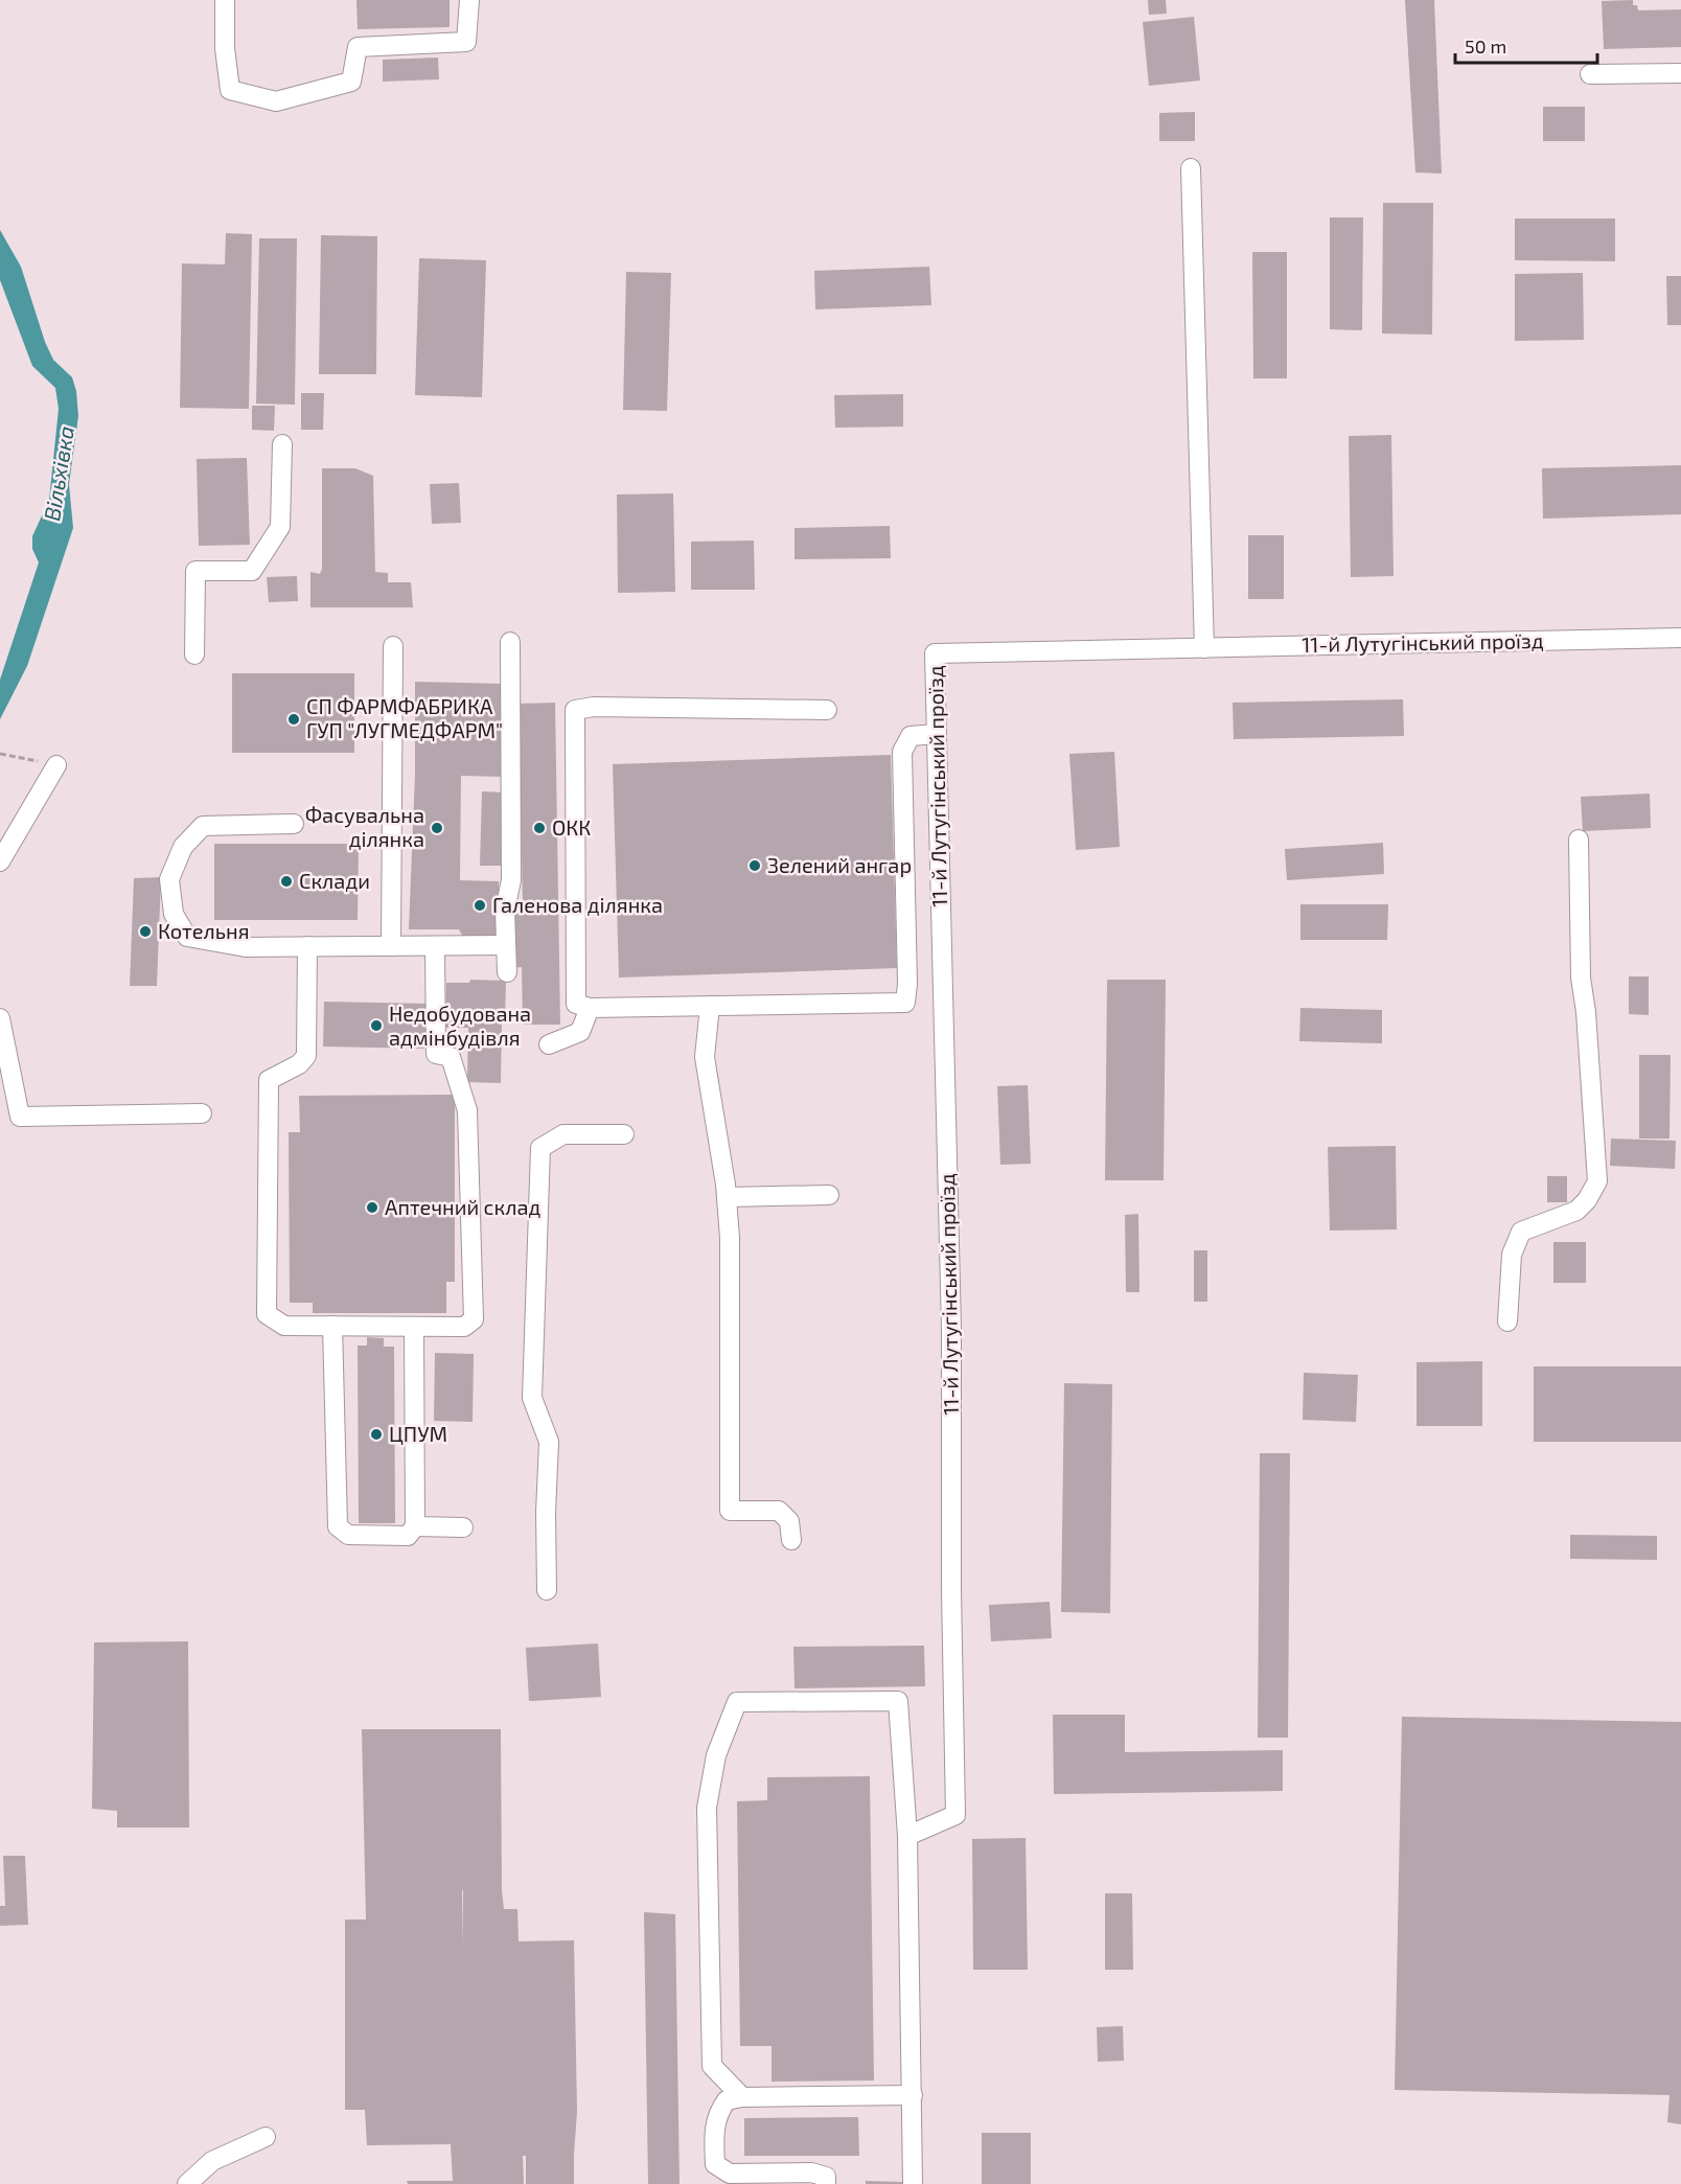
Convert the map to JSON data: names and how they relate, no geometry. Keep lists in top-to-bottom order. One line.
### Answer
{"streets":{"lane":["11-й Лутугінський проїзд"]},"water":["Вільхівка"],"places":["СП ФАРМФАБРИКА ГУП \"ЛУГМЕДФАРМ\"","Фасувальна ділянка","ОКК","Зелений ангар","Склади","Галенова ділянка","Котельня","Недобудована адмінбудівля","Аптечний склад","ЦПУМ"],"scale_bar":"50 m"}
